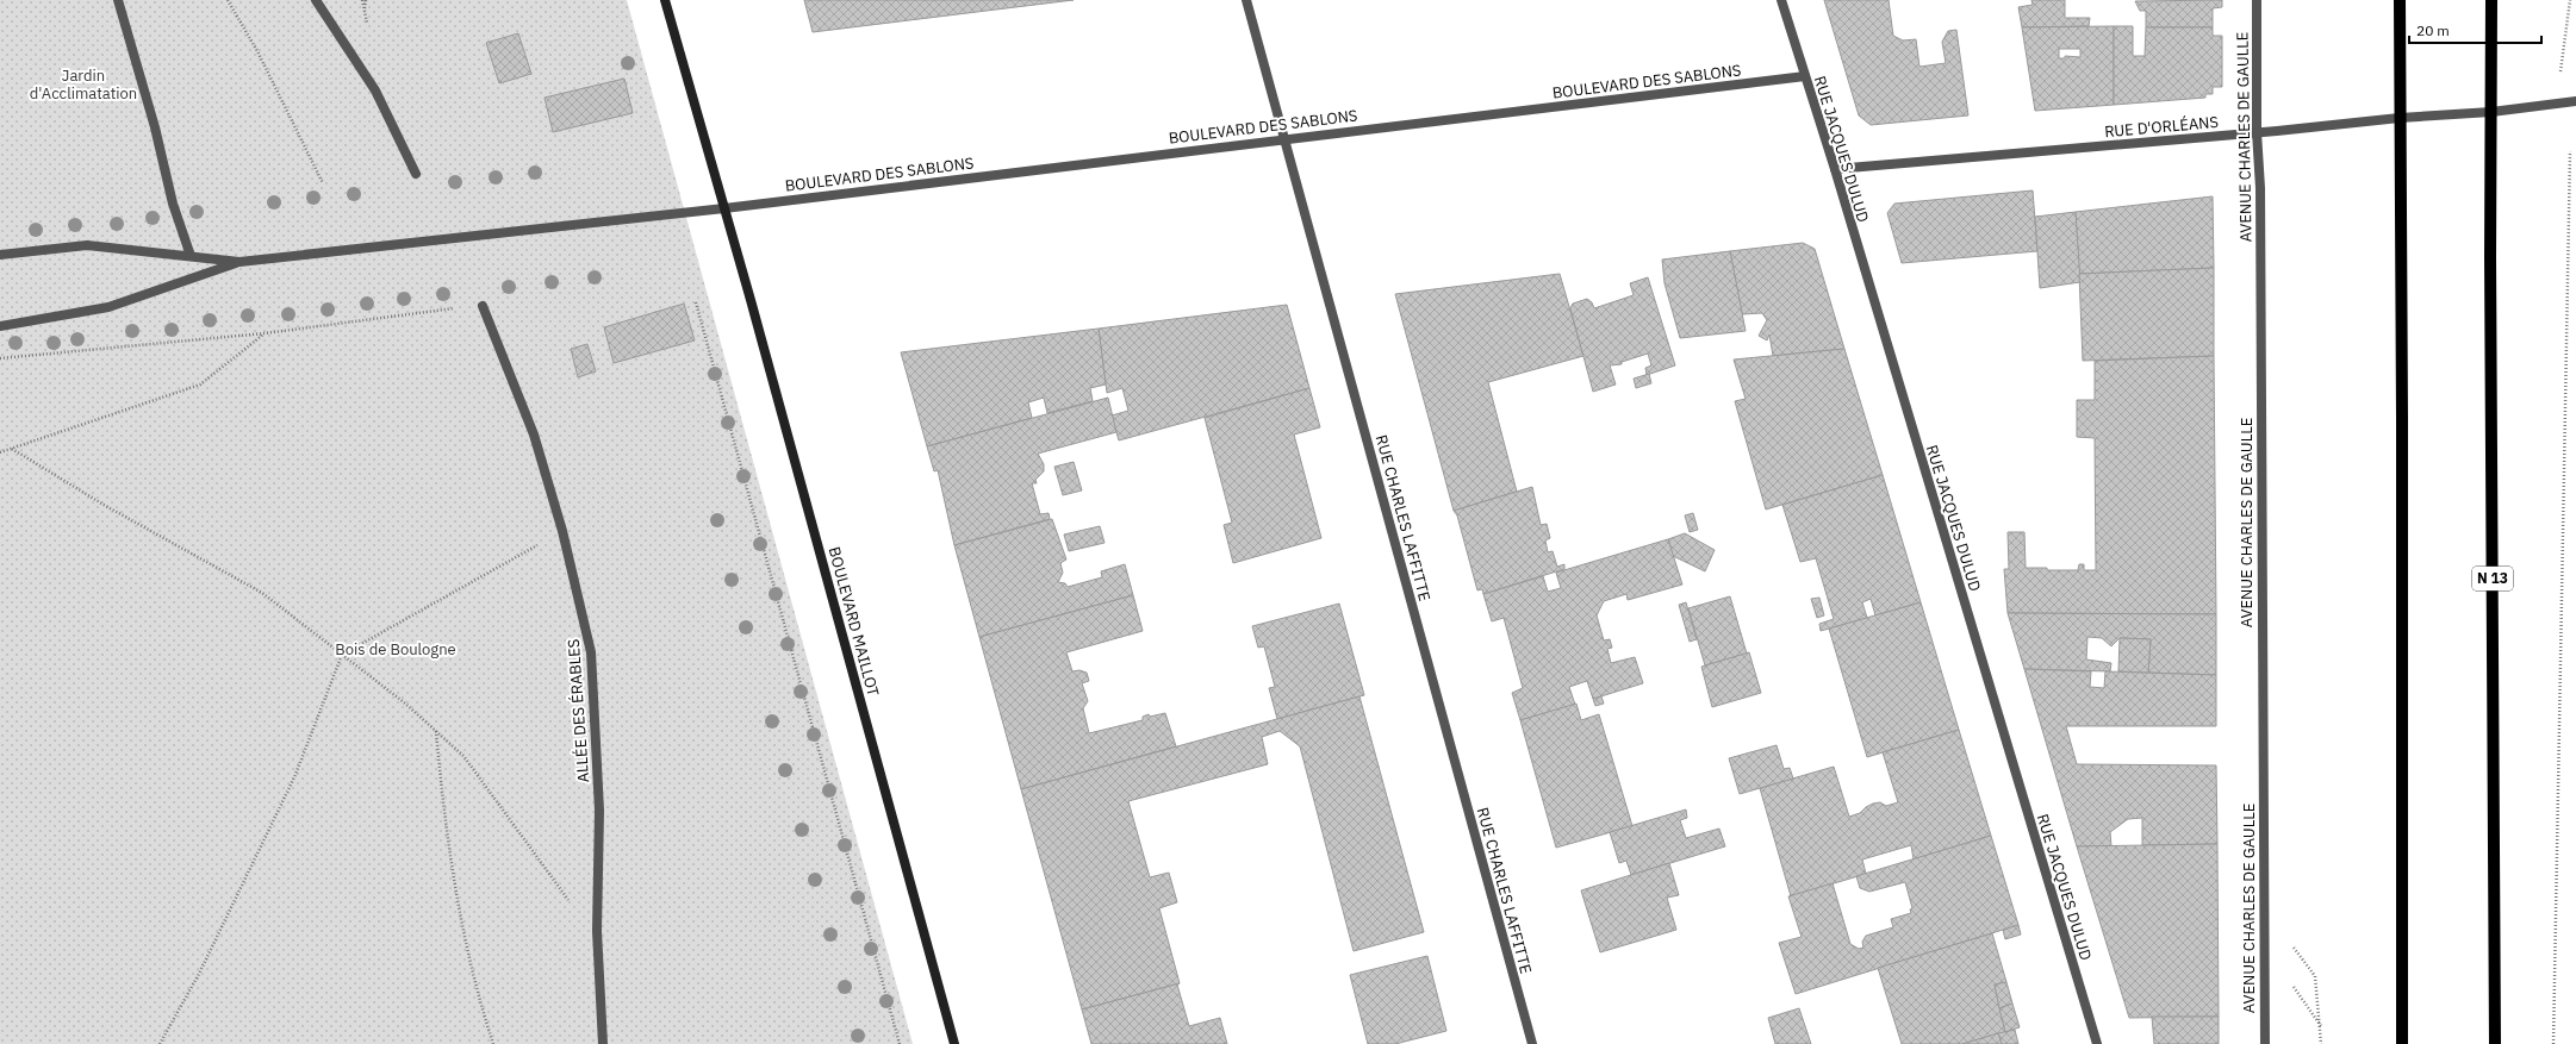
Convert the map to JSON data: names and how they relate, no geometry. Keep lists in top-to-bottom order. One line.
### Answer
{"streets":{"main road":["N 13","BOULEVARD MAILLOT"],"street":["BOULEVARD DES SABLONS","RUE D'ORLÉANS","AVENUE CHARLES DE GAULLE","RUE JACQUES DULUD","RUE CHARLES LAFFITTE","ALLÉE DES ÉRABLES"]},"crossings":[["BOULEVARD DES SABLONS","RUE JACQUES DULUD"],["BOULEVARD DES SABLONS","RUE CHARLES LAFFITTE"],["BOULEVARD DES SABLONS","BOULEVARD MAILLOT"],["RUE D'ORLÉANS","AVENUE CHARLES DE GAULLE"],["RUE D'ORLÉANS","RUE JACQUES DULUD"],["RUE D'ORLÉANS","N 13"]],"parks":["Jardin d'Acclimatation","Bois de Boulogne"],"scale_bar":"20 m"}
